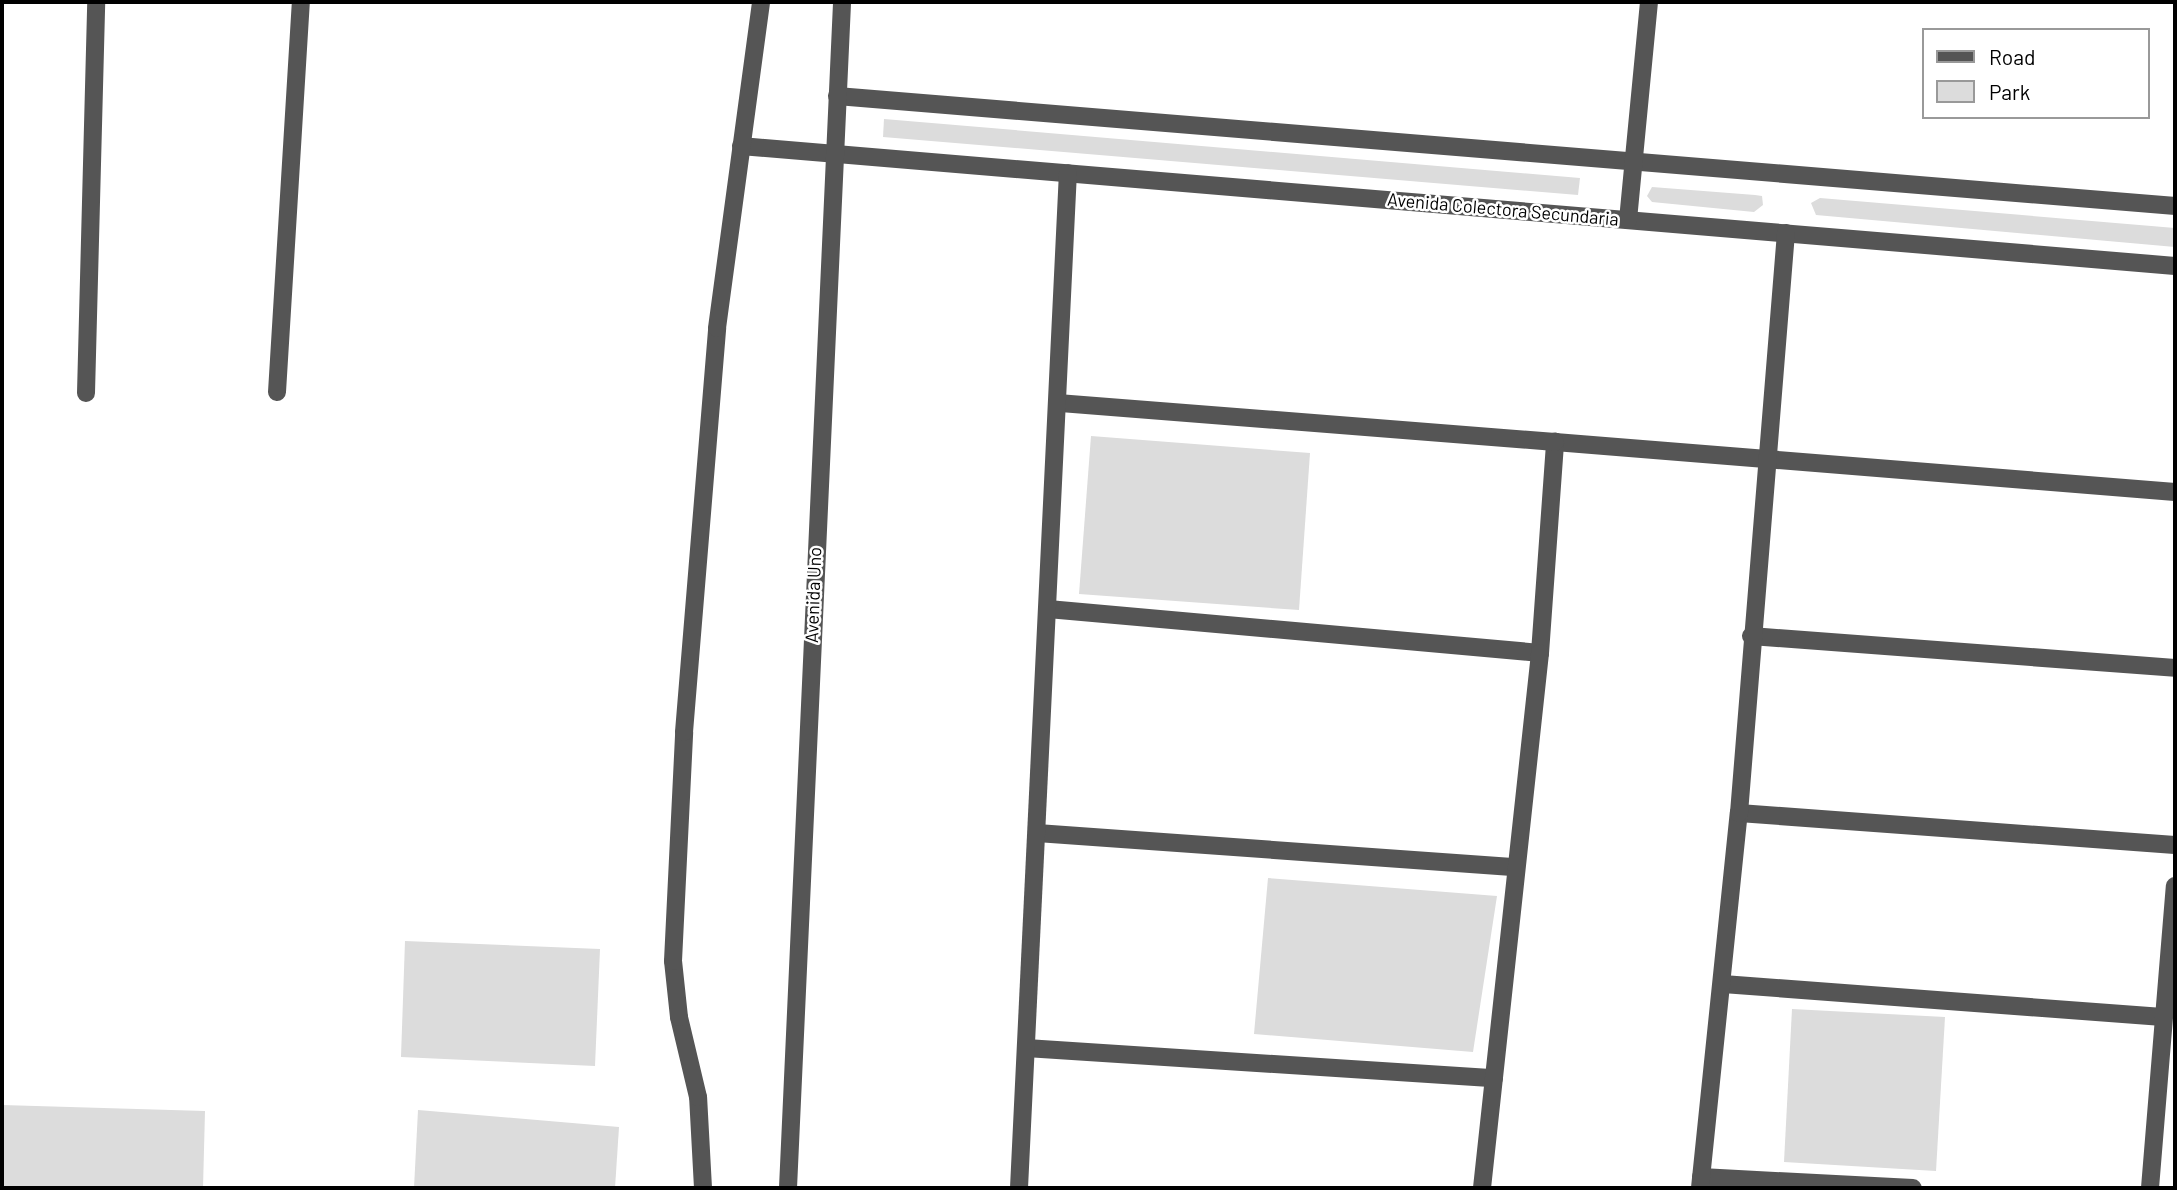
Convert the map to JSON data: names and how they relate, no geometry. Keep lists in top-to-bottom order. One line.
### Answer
{"streets":{"street":["Avenida Colectora Secundaria","Avenida Uno"]},"crossings":[["Avenida Colectora Secundaria","Avenida Uno"]],"legend":["Road","Park"]}
